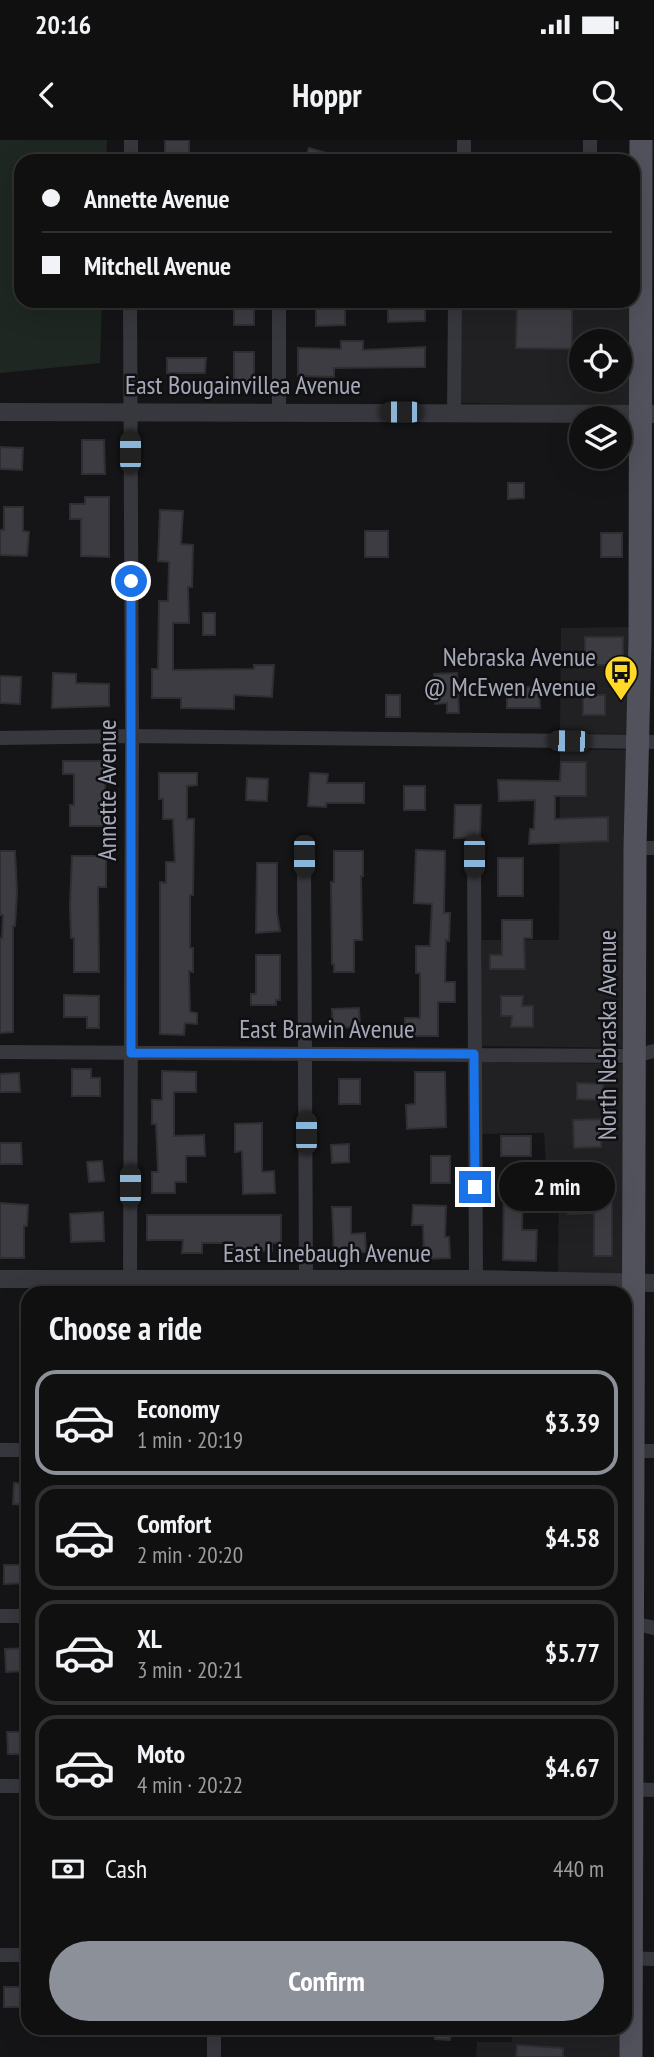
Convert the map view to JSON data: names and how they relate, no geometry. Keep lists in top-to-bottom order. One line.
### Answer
{"streets":{"main road":["North Nebraska Avenue"],"street":["East Bougainvillea Avenue","Annette Avenue","East Brawin Avenue","East Linebaugh Avenue"]},"crossings":[["East Bougainvillea Avenue","Annette Avenue"],["East Bougainvillea Avenue","North Nebraska Avenue"],["Annette Avenue","East Brawin Avenue"],["Annette Avenue","East Linebaugh Avenue"],["East Brawin Avenue","North Nebraska Avenue"],["North Nebraska Avenue","East Linebaugh Avenue"]],"places":{"bus stop":["Nebraska Avenue @ McEwen Avenue"]},"page":{"status":"20:16","header":"Hoppr","banner":["Annette Avenue","Mitchell Avenue"],"bubble":"2 min","heading":"Choose a ride","list":[{"name":"Economy","note":"1 min · 20:19","value":"$3.39"},{"name":"Comfort","note":"2 min · 20:20","value":"$4.58"},{"name":"XL","note":"3 min · 20:21","value":"$5.77"},{"name":"Moto","note":"4 min · 20:22","value":"$4.67"}],"pay":["Cash","440 m"],"buttons":"Confirm"}}
